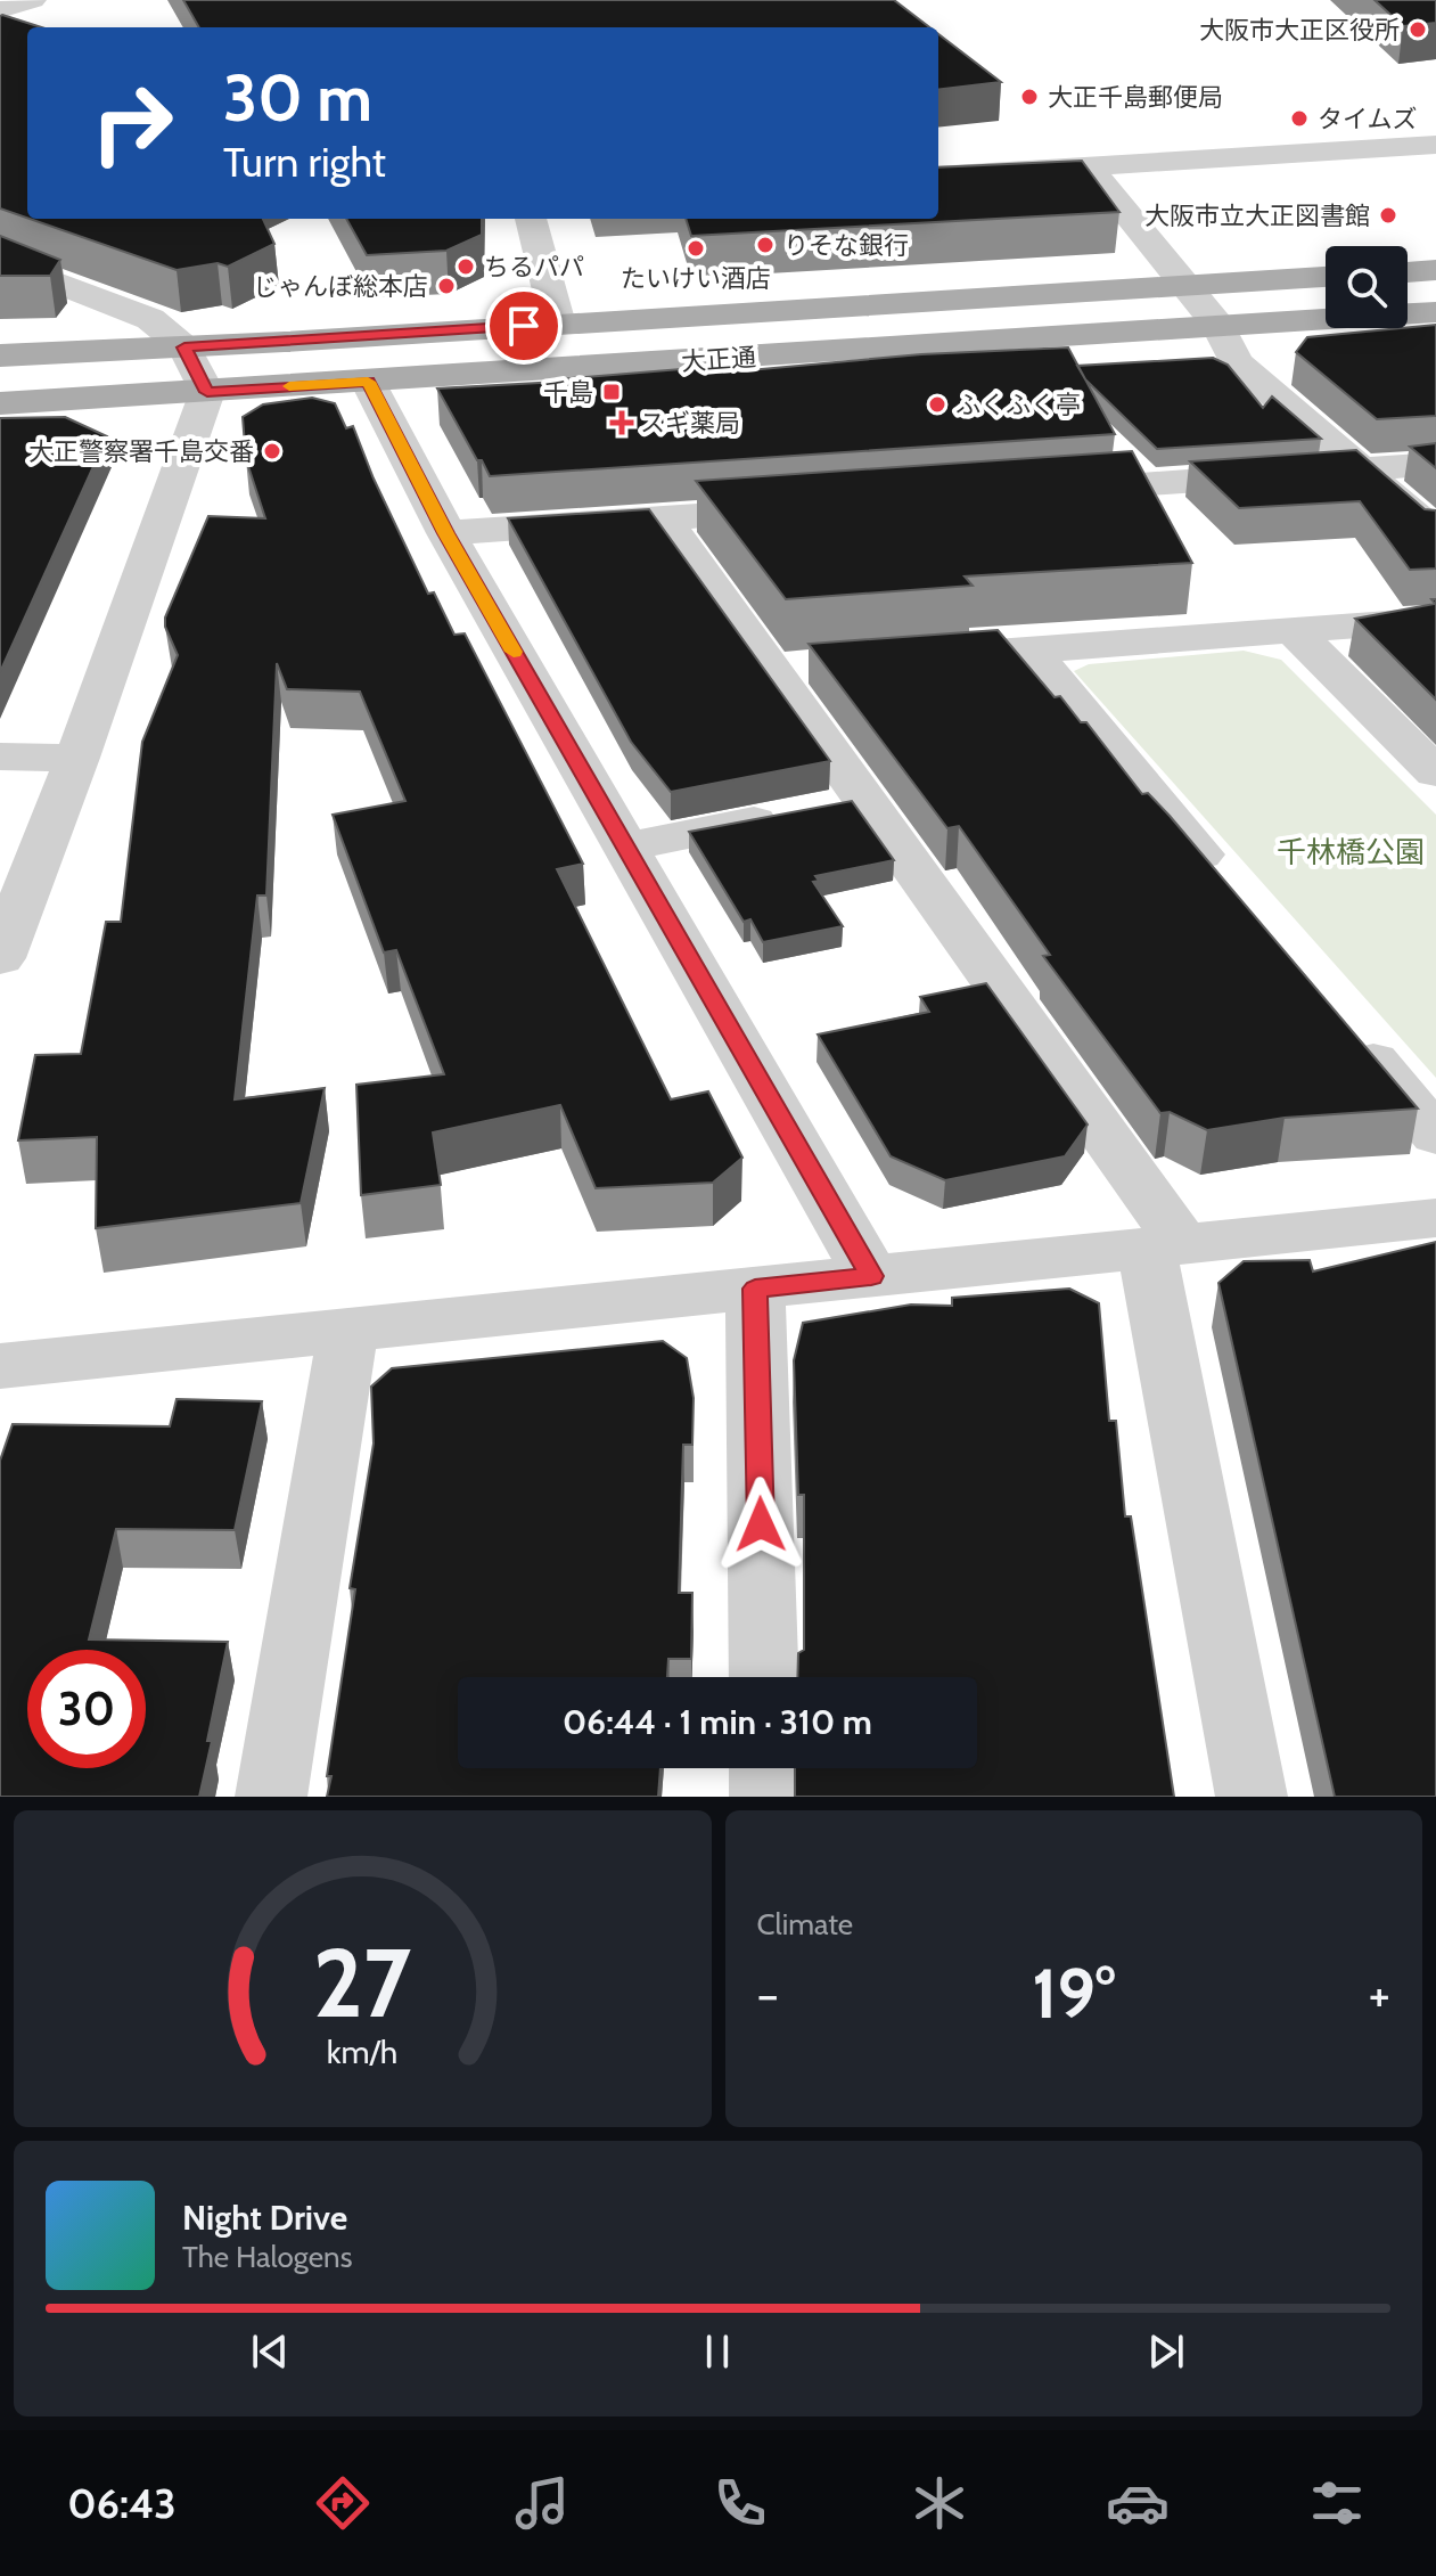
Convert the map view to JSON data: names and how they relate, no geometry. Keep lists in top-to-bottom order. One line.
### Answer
{"streets":{"main road":["大正通"]},"parks":["千林橋公園"],"places":{"other":["大阪市大正区役所","大正千島郵便局","タイムズ","大阪市立大正図書館","りそな銀行","たいけい酒店","ちるパパ","じゃんぼ総本店","ふくふく亭","大正警察署千島交番"],"transit":["千島"],"health":["スギ薬局"]},"page":{"turn":["30 m","Turn right"],"limit":"30","trip":"06:44 · 1 min · 310 m","tile":"Climate","heat":["−","19°","+"],"song":["Night Drive","The Halogens"],"tabs":"06:43","gauge":["27","km/h"]}}
